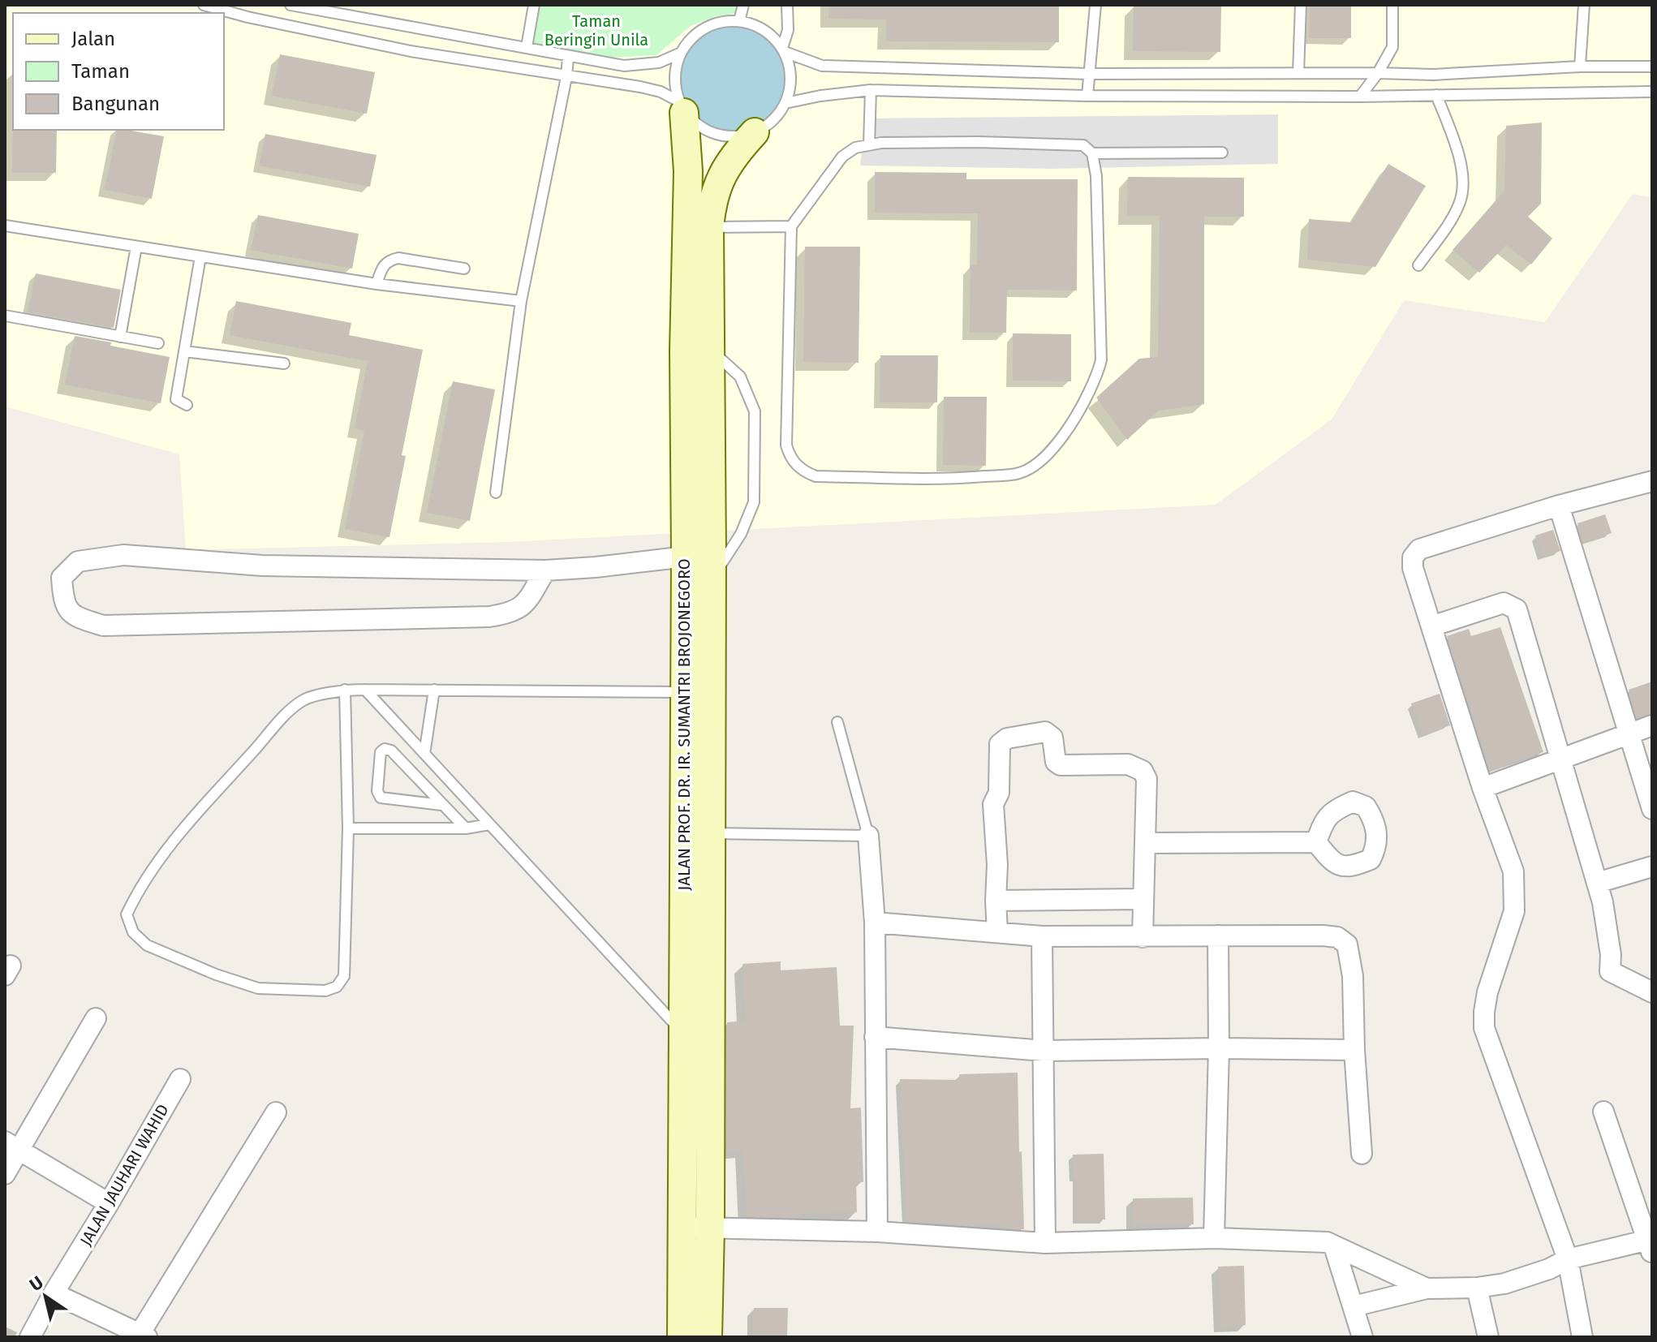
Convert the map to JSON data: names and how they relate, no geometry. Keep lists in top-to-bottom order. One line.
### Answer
{"streets":{"street":["JALAN PROF. DR. IR. SUMANTRI BROJONEGORO","JALAN JAUHARI WAHID"]},"parks":["Taman Beringin Unila"],"legend":["Jalan","Taman","Bangunan"],"north":"top left"}
